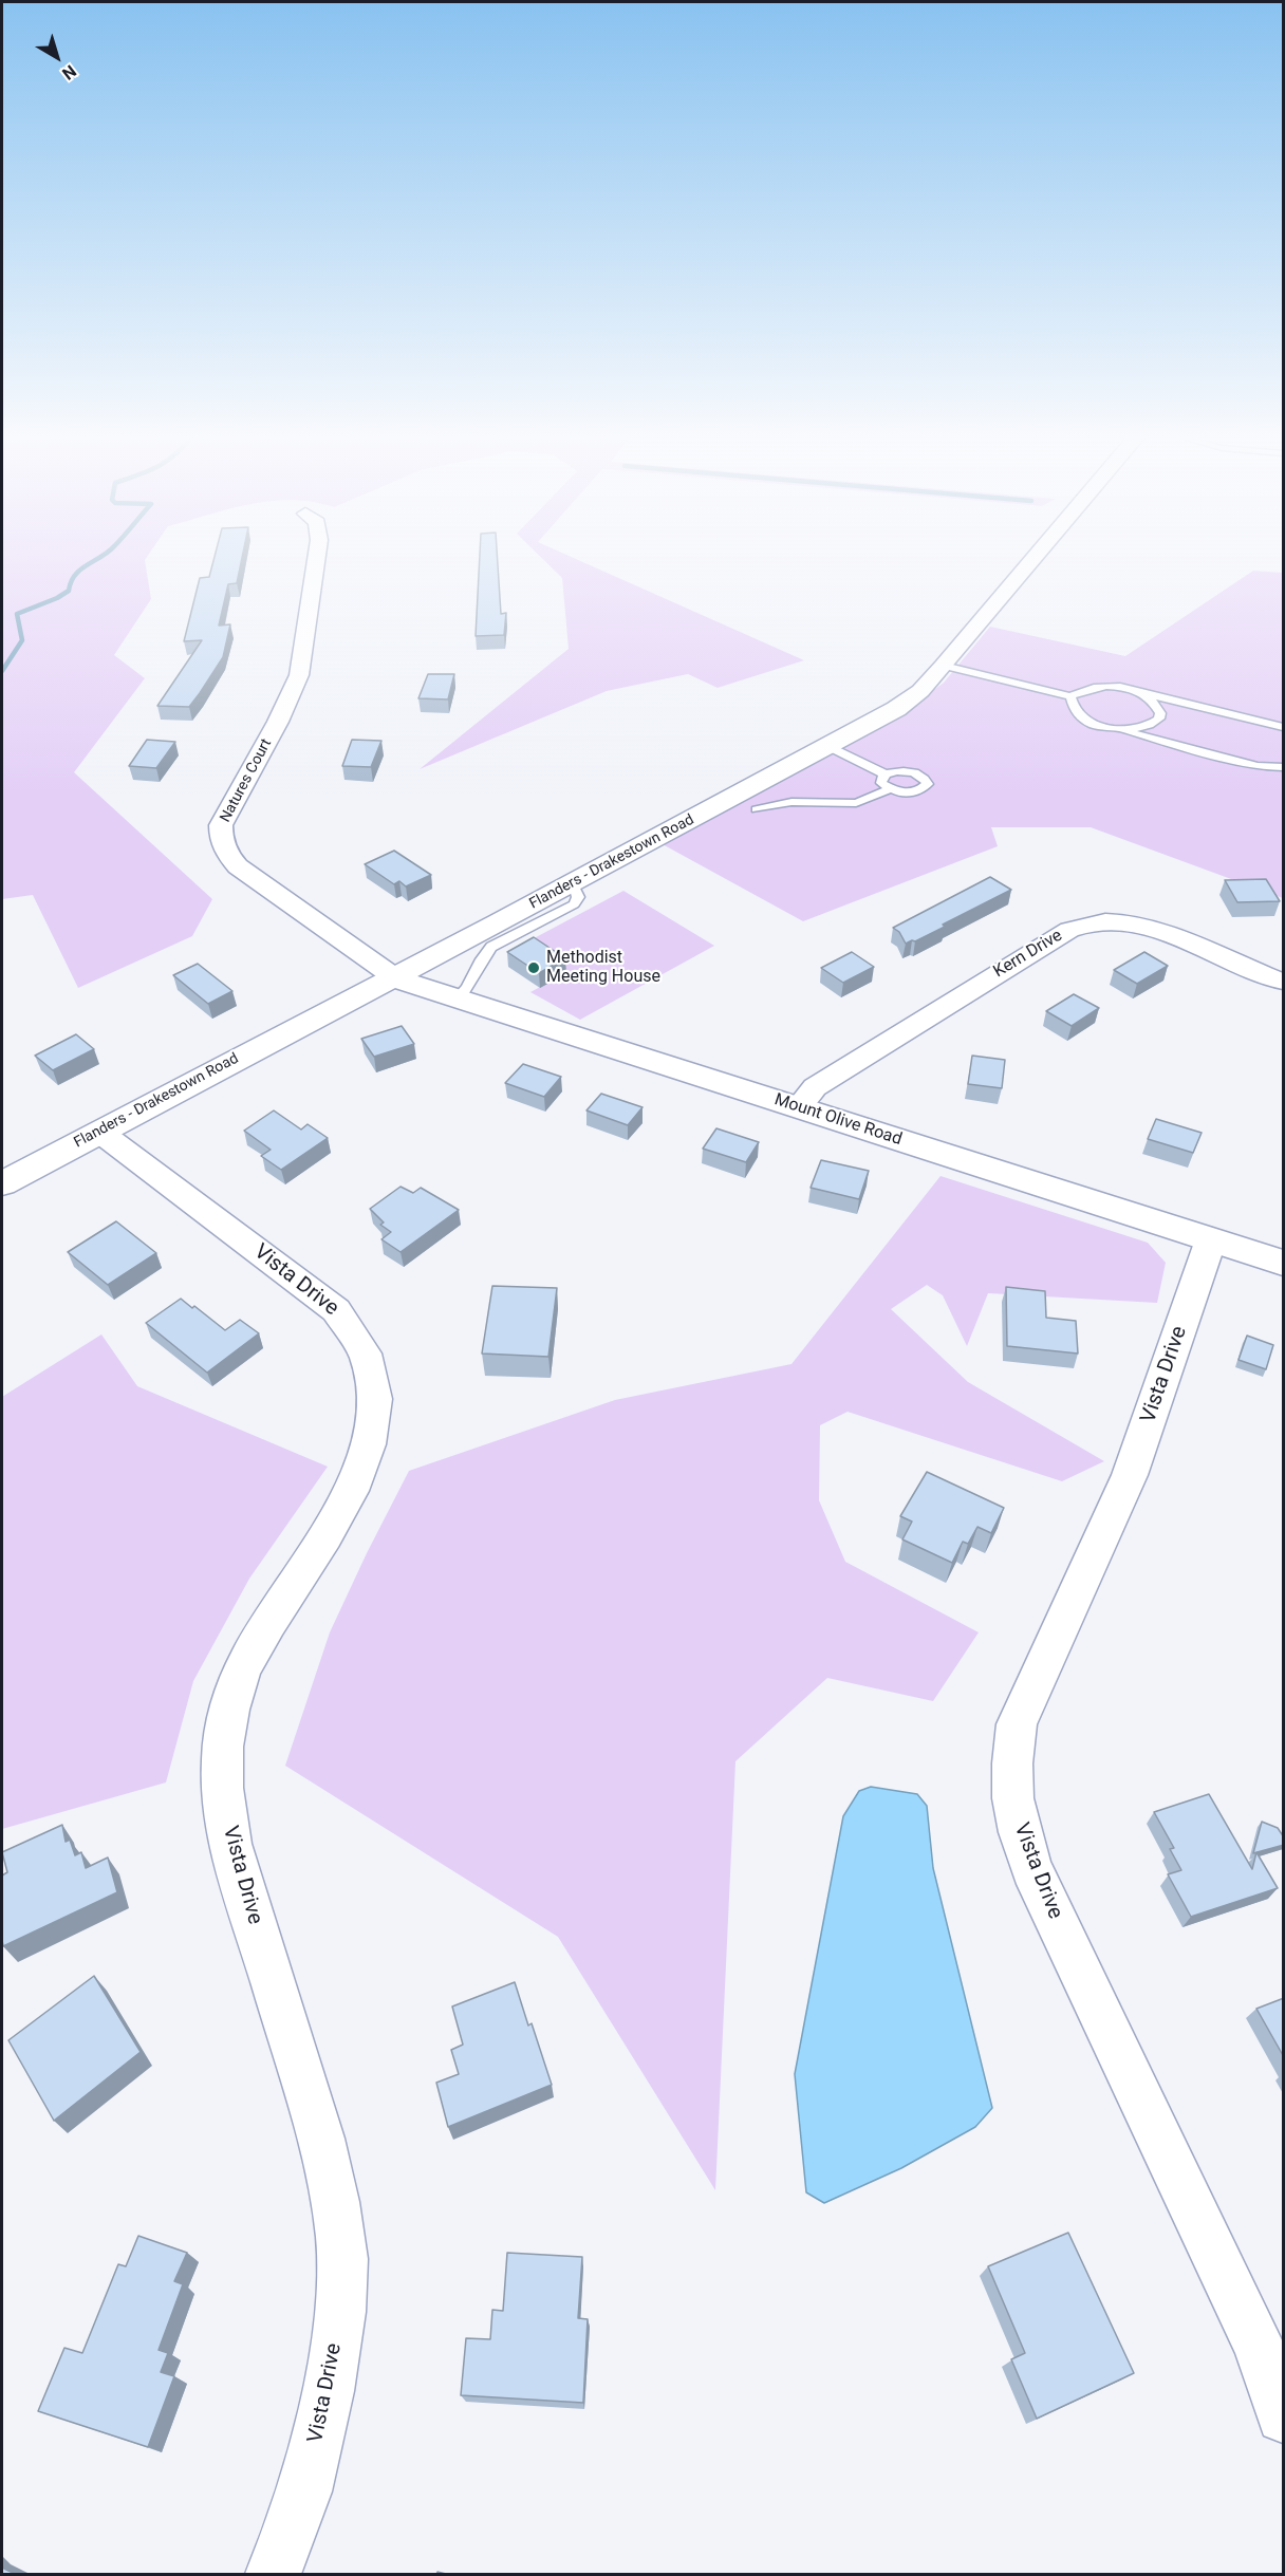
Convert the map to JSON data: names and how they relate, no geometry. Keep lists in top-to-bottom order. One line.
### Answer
{"streets":{"street":["Natures Court","Flanders - Drakestown Road","Kern Drive","Mount Olive Road","Vista Drive"]},"crossings":[["Natures Court","Flanders - Drakestown Road"],["Natures Court","Mount Olive Road"],["Flanders - Drakestown Road","Mount Olive Road"],["Flanders - Drakestown Road","Vista Drive"],["Kern Drive","Mount Olive Road"],["Mount Olive Road","Vista Drive"]],"places":["Methodist Meeting House"],"north":"bottom right"}
